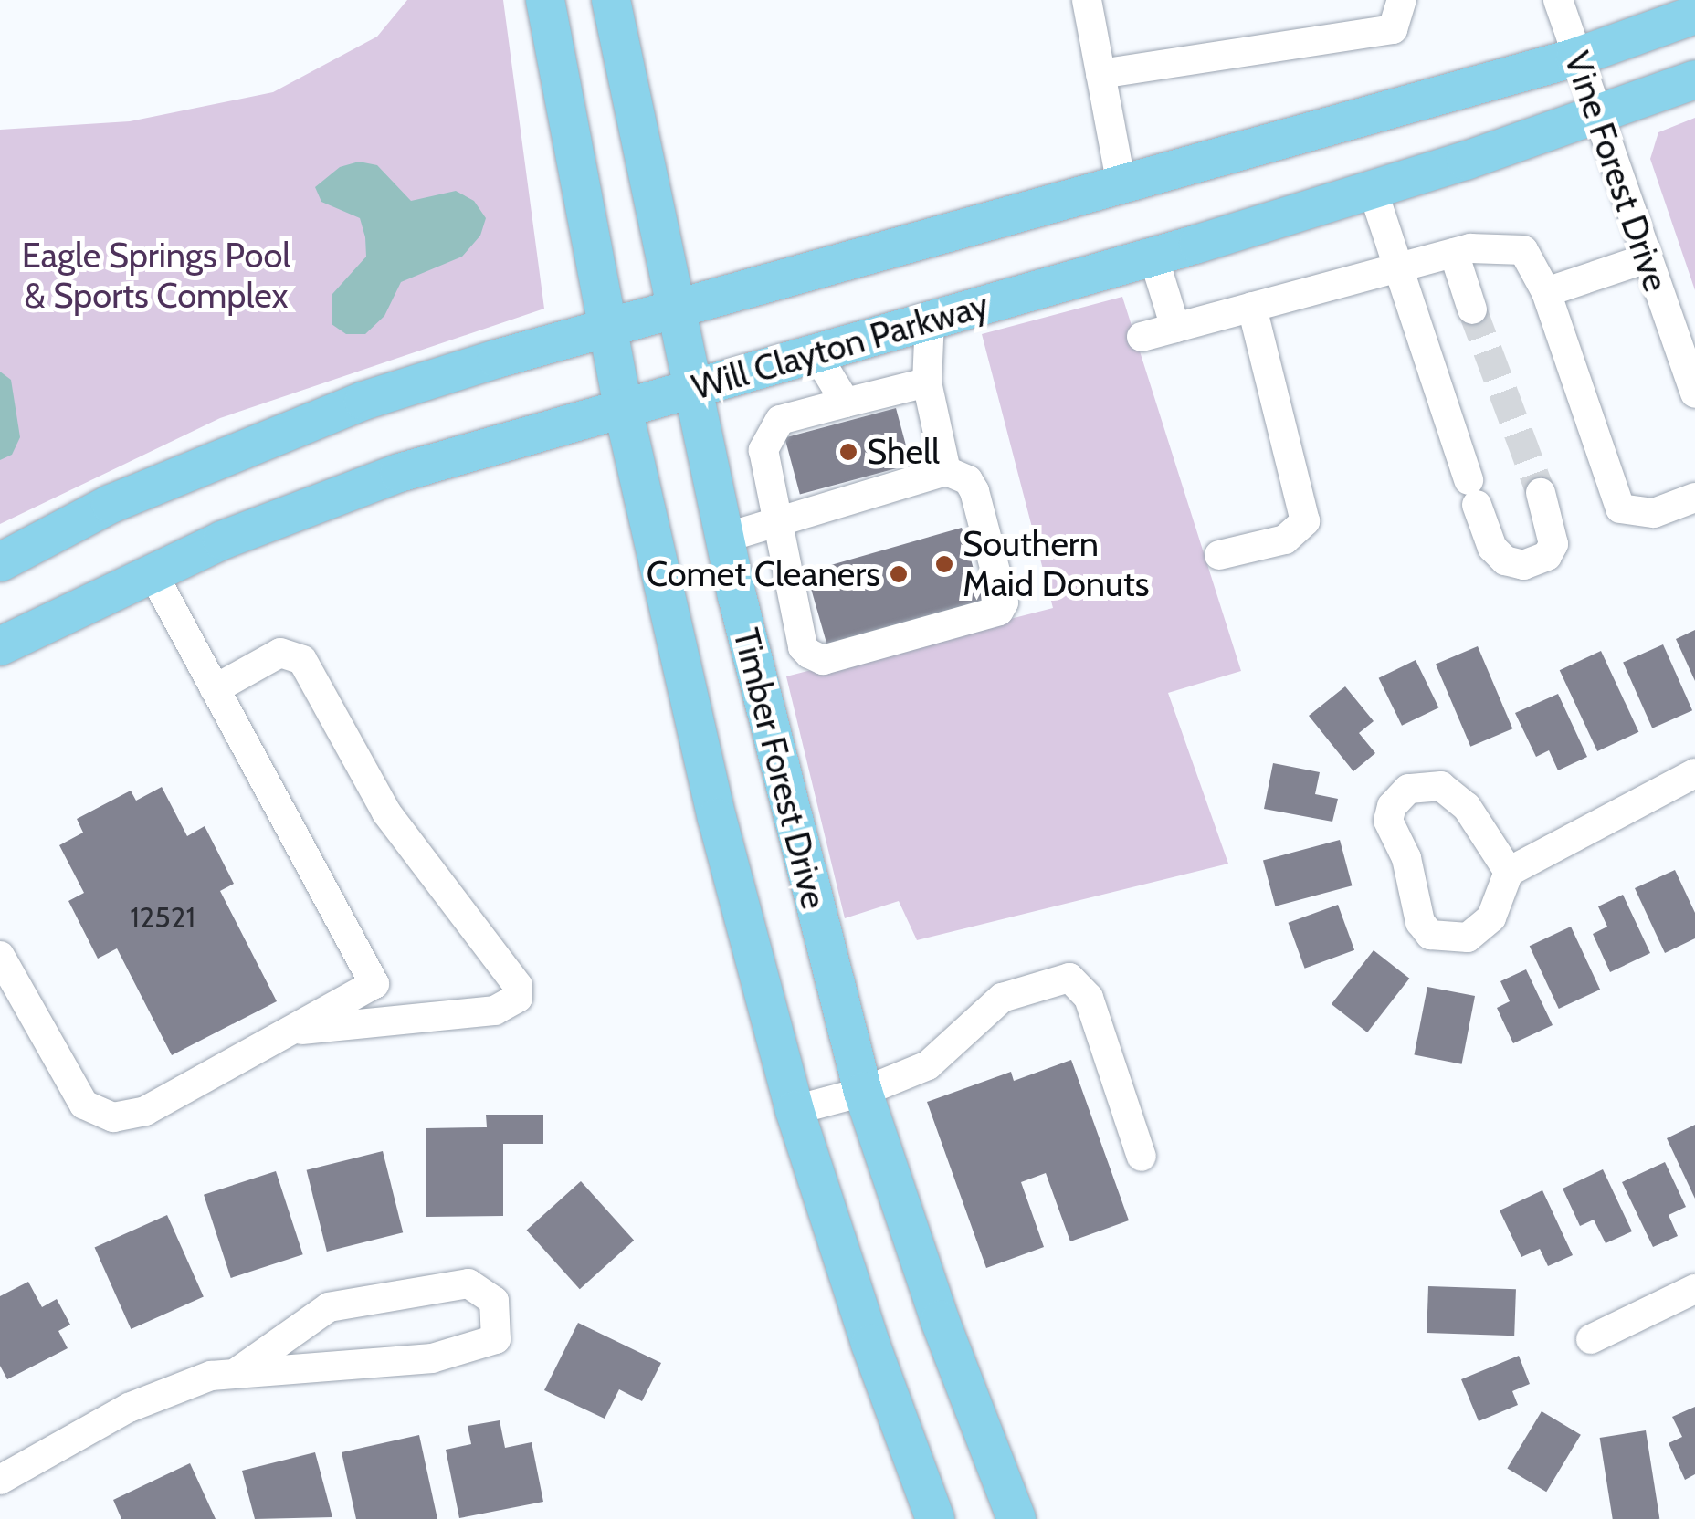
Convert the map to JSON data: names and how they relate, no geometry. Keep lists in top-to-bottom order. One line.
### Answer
{"streets":{"main road":["Will Clayton Parkway","Timber Forest Drive"],"street":["Vine Forest Drive"]},"crossings":[["Vine Forest Drive","Will Clayton Parkway"],["Will Clayton Parkway","Timber Forest Drive"]],"parks":["Eagle Springs Pool & Sports Complex"],"places":["Shell","Southern Maid Donuts","Comet Cleaners"],"house_numbers":["12521"]}
